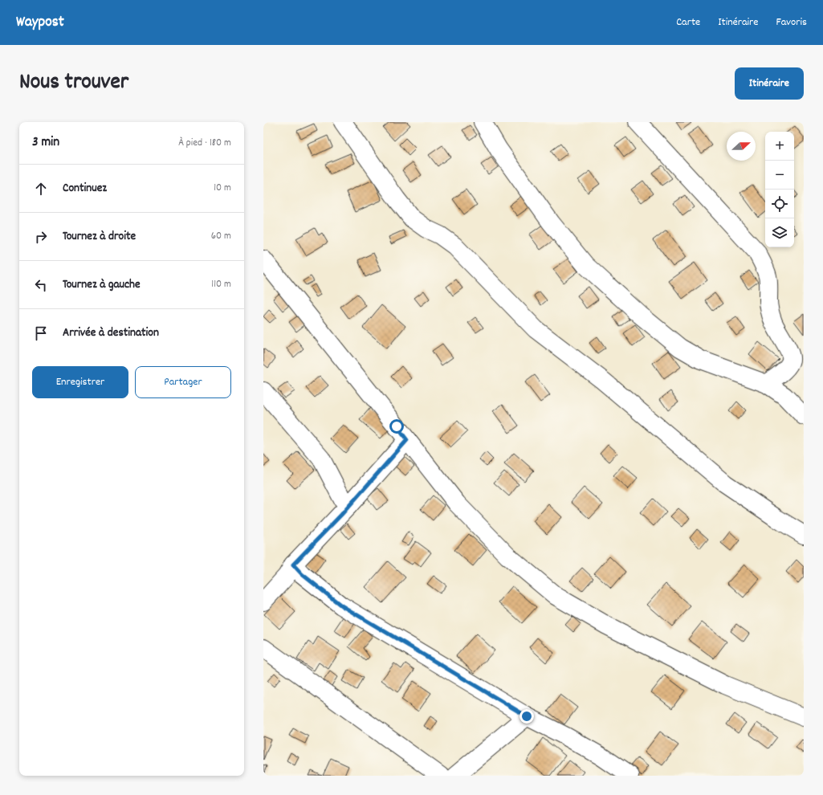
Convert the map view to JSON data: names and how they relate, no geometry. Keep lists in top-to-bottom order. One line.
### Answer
{"north":"right","page":{"header":"Waypost","nav":["Carte","Itinéraire","Favoris"],"title":"Nous trouver","buttons":["Itinéraire",["Enregistrer","Partager"]],"heading":["3 min","À pied · 180 m"],"map_buttons":["+","−"],"list":[["Continuez","10 m"],["Tournez à droite","60 m"],["Tournez à gauche","110 m"],"Arrivée à destination"]}}
